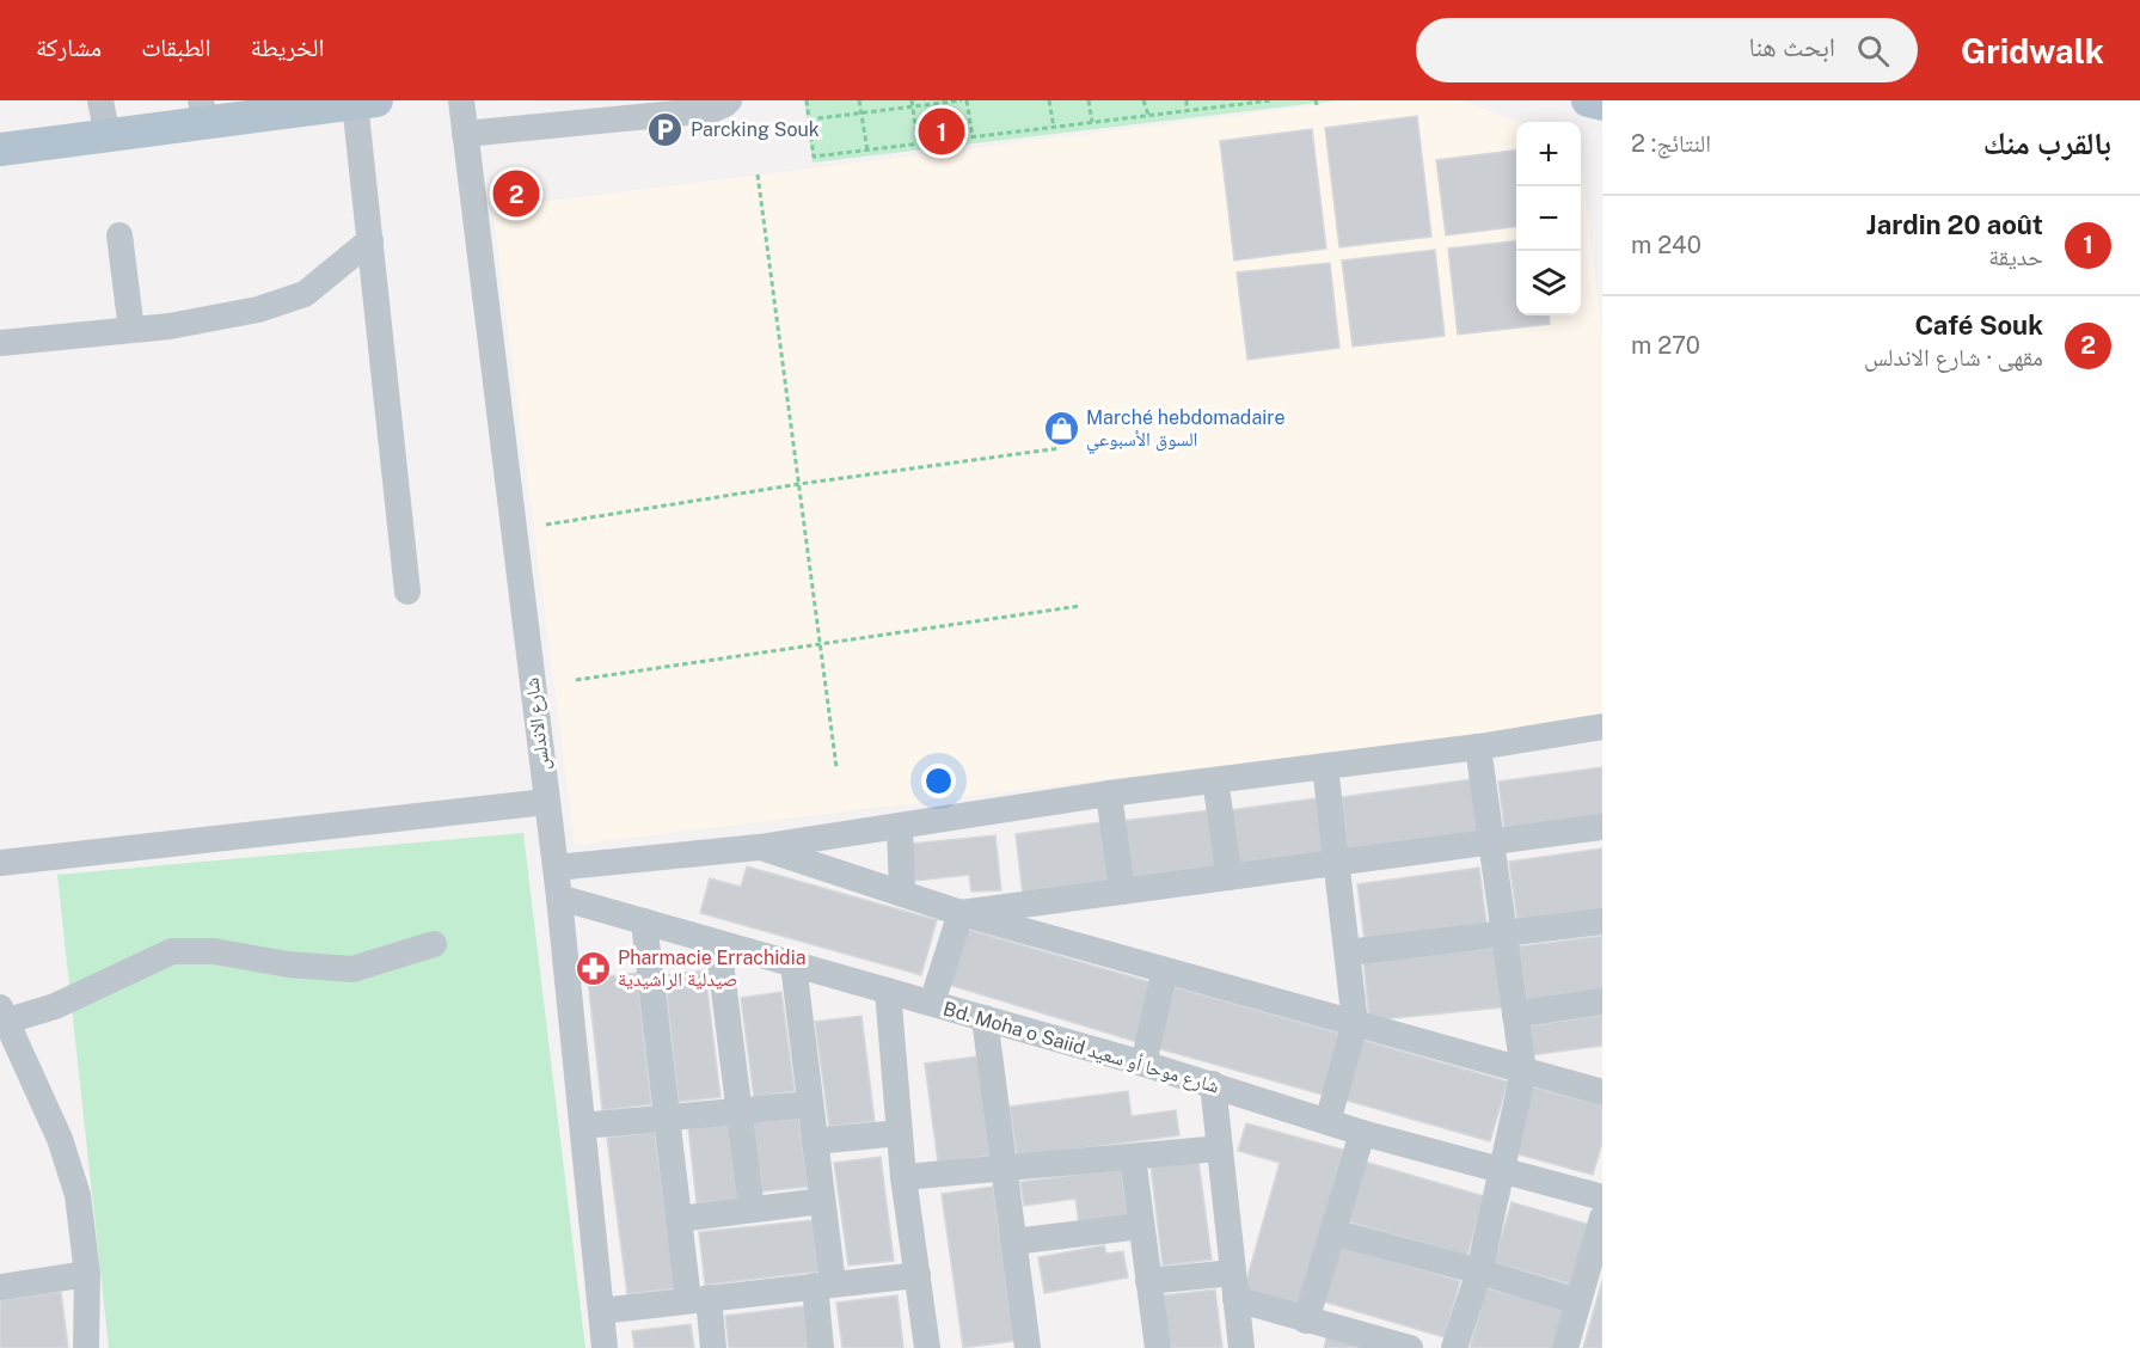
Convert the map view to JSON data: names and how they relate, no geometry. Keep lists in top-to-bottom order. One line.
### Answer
{"streets":{"street":["شارع الاندلس","Bd. Moha o Saiid شارع موحا أو سعيد"]},"crossings":[["شارع الاندلس","Bd. Moha o Saiid شارع موحا أو سعيد"]],"places":{"parking":["Parcking Souk"],"shop":["Marché hebdomadaire السوق الأسبوعي"],"pharmacy":["Pharmacie Errachidia صيدلية الراشيدية"]},"page":{"header":"Gridwalk","search":"ابحث هنا","nav":["الخريطة","الطبقات","مشاركة"],"heading":["بالقرب منك","النتائج: 2"],"pins":["1","2"],"map_buttons":["+","−"],"list":[{"mark":"1","name":"Jardin 20 août","note":"حديقة","value":"240 m"},{"mark":"2","name":"Café Souk","note":"مقهى · شارع الاندلس","value":"270 m"}]}}
